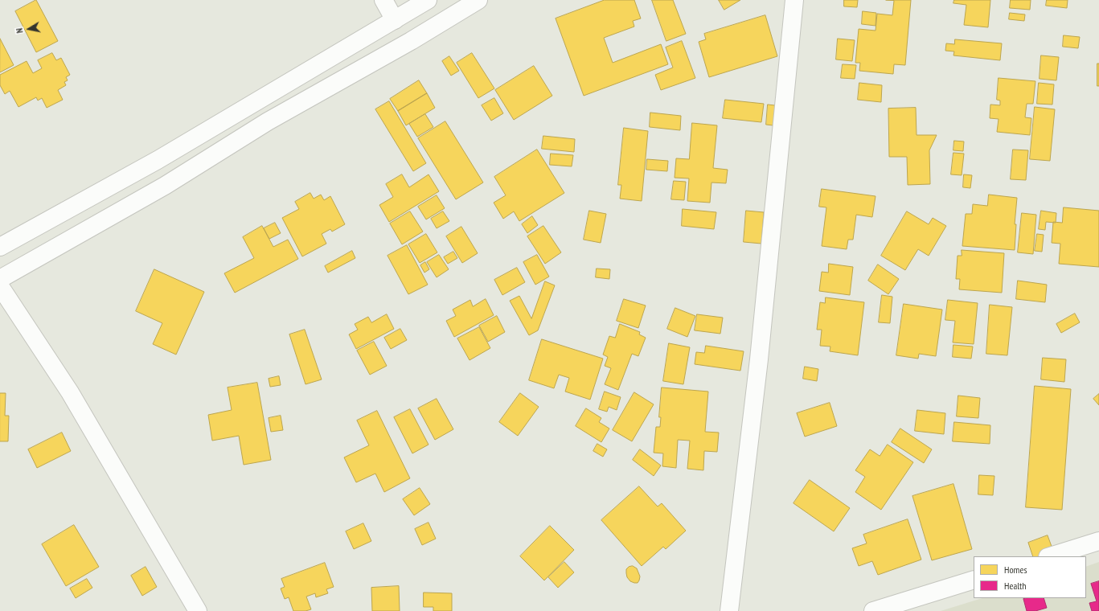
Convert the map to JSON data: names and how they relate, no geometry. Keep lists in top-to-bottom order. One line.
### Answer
{"legend":["Homes","Health"],"north":"left"}
